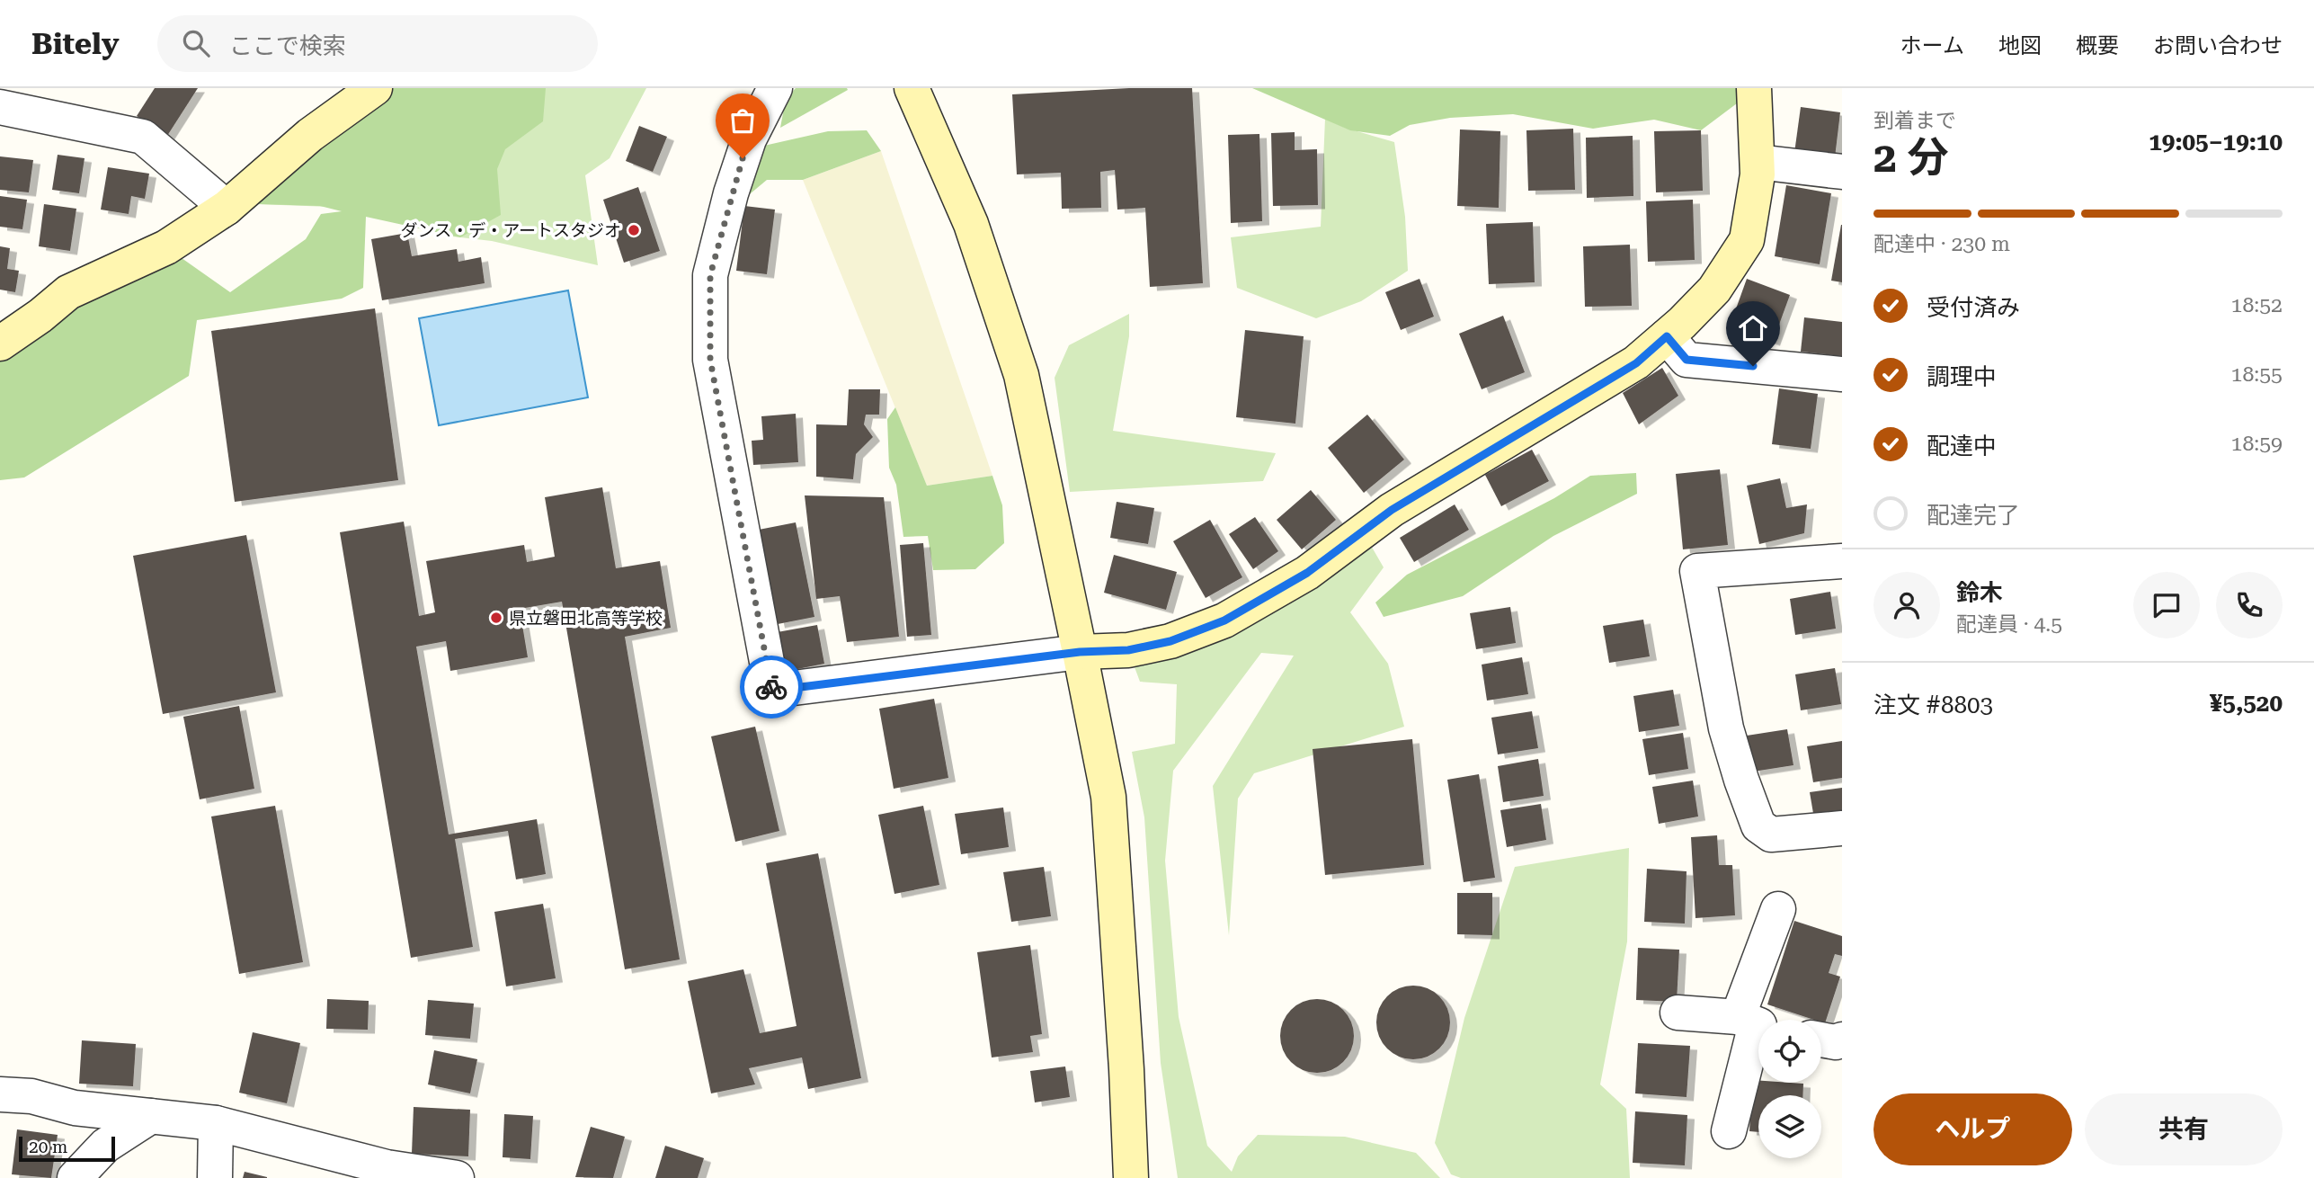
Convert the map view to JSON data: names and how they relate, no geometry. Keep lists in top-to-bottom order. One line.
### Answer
{"places":["ダンス・デ・アートスタジオ","県立磐田北高等学校"],"scale_bar":"20 m","page":{"header":"Bitely","search":"ここで検索","nav":["ホーム","地図","概要","お問い合わせ"],"heading":["2 分","到着まで","19:05–19:10"],"panel":["鈴木","配達員 · 4.5","注文 #8803","¥5,520"],"bar":"配達中 · 230 m","list":[["受付済み","18:52"],["調理中","18:55"],["配達中","18:59"],"配達完了"],"buttons":["ヘルプ","共有"],"scale":"20 m"}}
